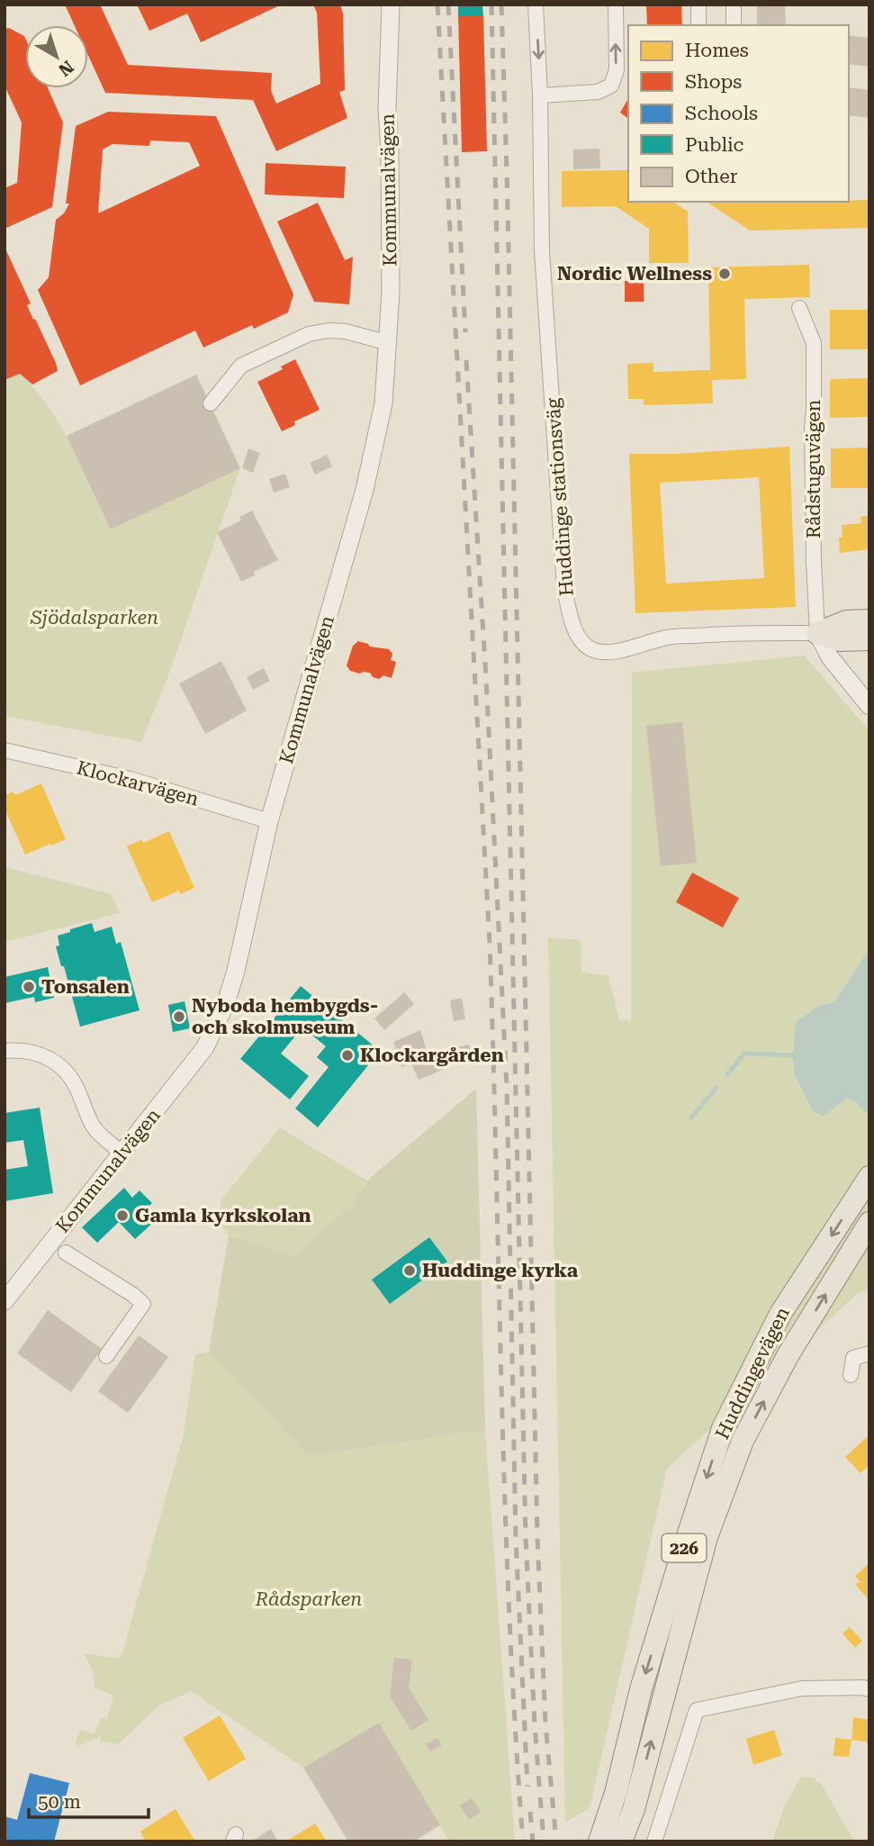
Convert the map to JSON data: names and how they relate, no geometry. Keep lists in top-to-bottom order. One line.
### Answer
{"streets":{"main road":["Huddingevägen","226"],"street":["Kommunalvägen","Rådstuguvägen","Huddinge stationsväg","Klockarvägen"]},"crossings":[["Kommunalvägen","Klockarvägen"],["Rådstuguvägen","Huddinge stationsväg"]],"parks":["Sjödalsparken","Rådsparken"],"places":["Nordic Wellness","Tonsalen","Nyboda hembygds- och skolmuseum","Klockargården","Gamla kyrkskolan","Huddinge kyrka"],"legend":["Homes","Shops","Schools","Public","Other"],"scale_bar":"50 m","north":"bottom right"}
